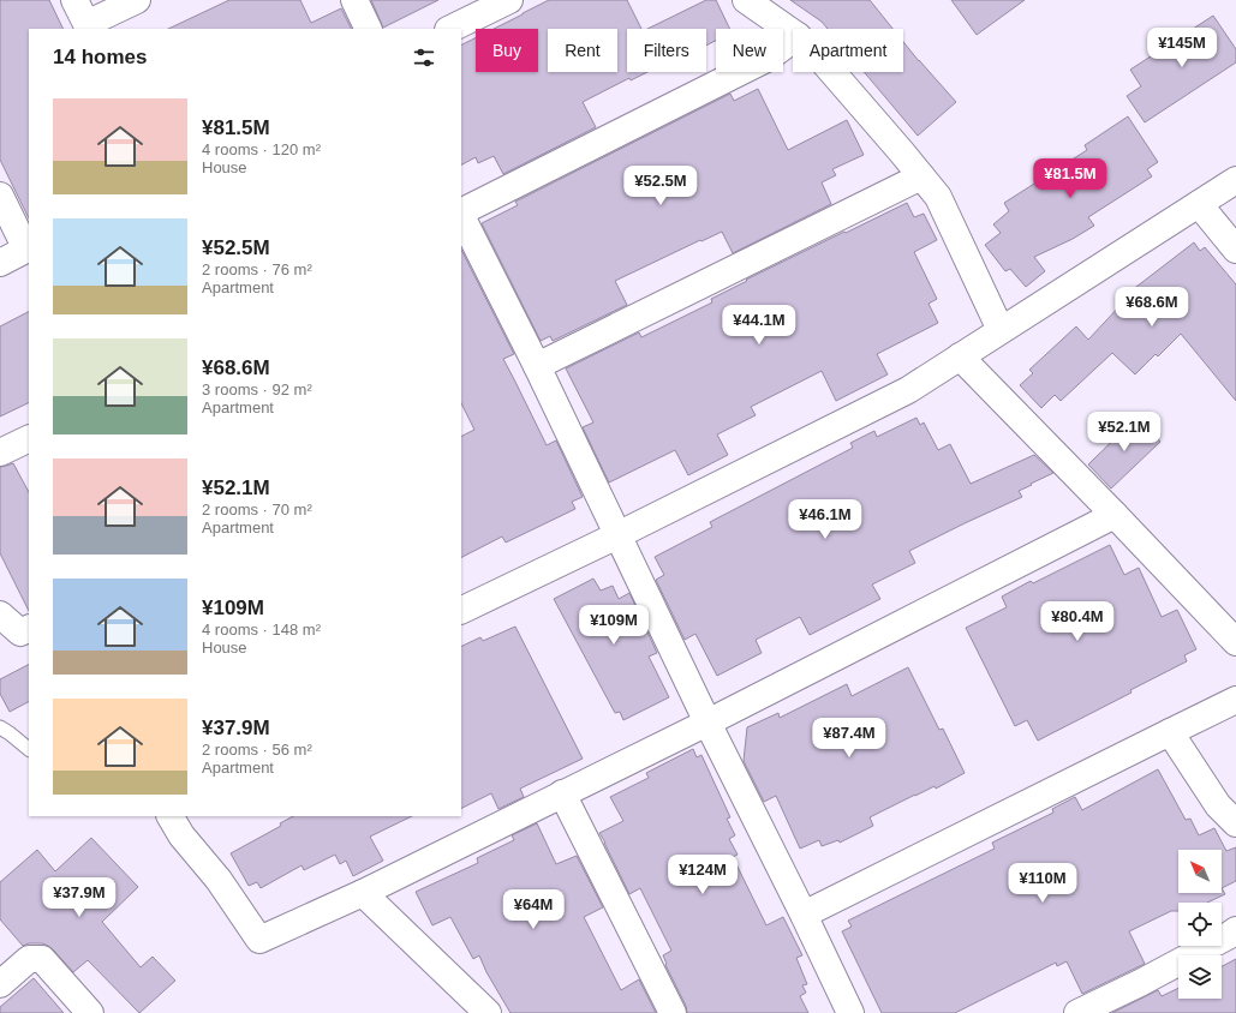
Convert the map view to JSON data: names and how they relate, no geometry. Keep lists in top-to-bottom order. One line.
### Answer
{"north":"top left","page":{"price":["¥145M","¥81.5M","¥52.5M","¥68.6M","¥44.1M","¥52.1M","¥46.1M","¥80.4M","¥109M","¥87.4M","¥124M","¥110M","¥37.9M","¥64M"],"chip":["Buy","Rent","Filters","New","Apartment"],"heading":"14 homes","list":[{"name":"¥81.5M","note":"4 rooms · 120 m² · House"},{"name":"¥52.5M","note":"2 rooms · 76 m² · Apartment"},{"name":"¥68.6M","note":"3 rooms · 92 m² · Apartment"},{"name":"¥52.1M","note":"2 rooms · 70 m² · Apartment"},{"name":"¥109M","note":"4 rooms · 148 m² · House"},{"name":"¥37.9M","note":"2 rooms · 56 m² · Apartment"}]}}
